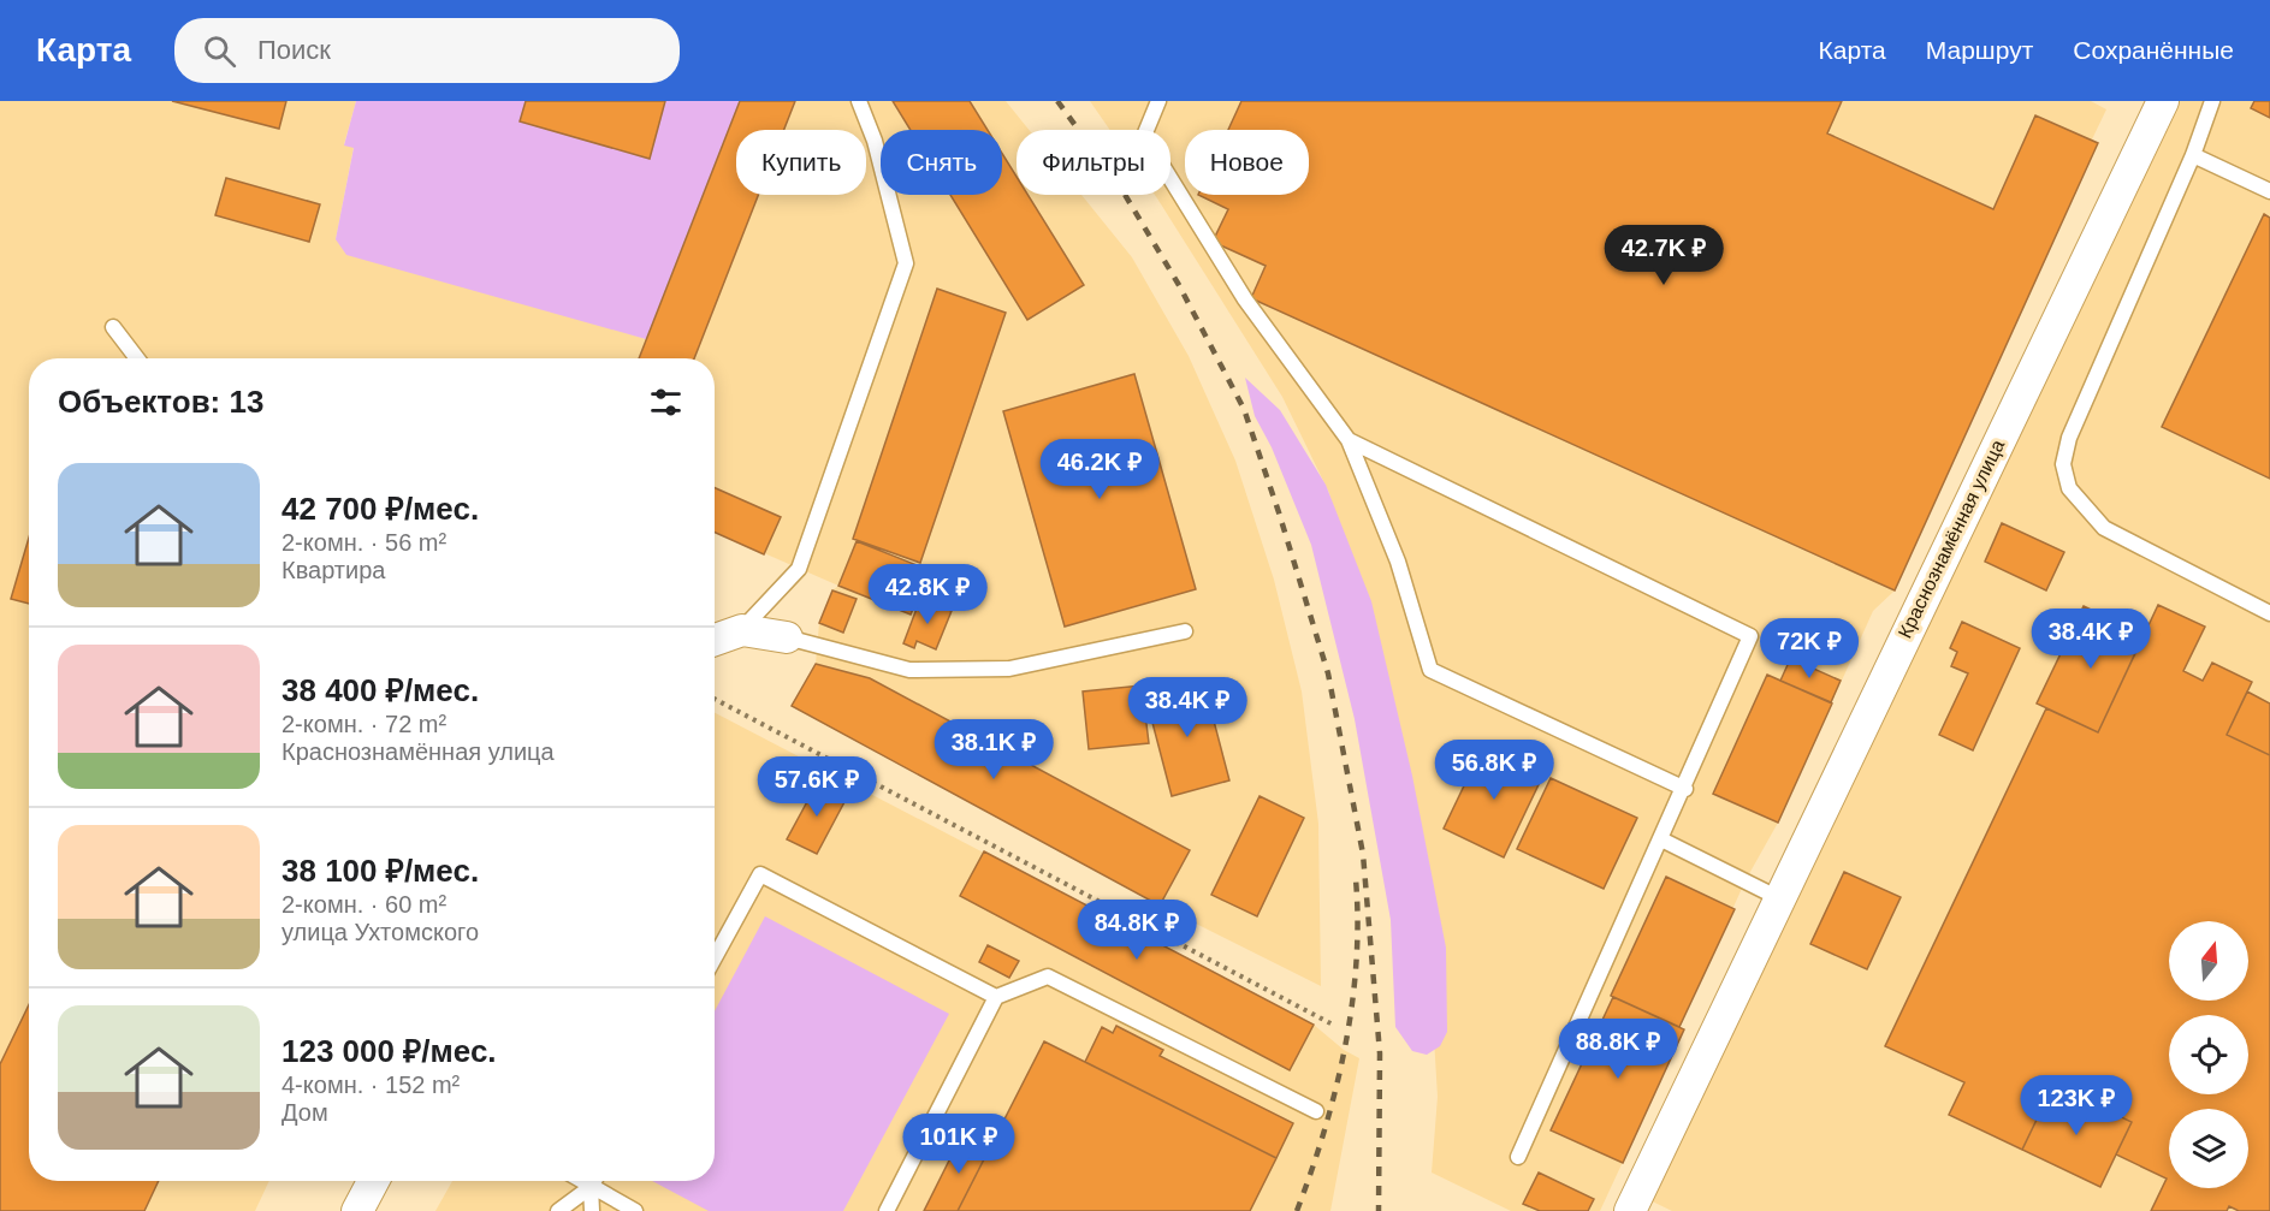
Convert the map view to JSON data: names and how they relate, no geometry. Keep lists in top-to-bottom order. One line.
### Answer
{"streets":{"street":["Краснознамённая улица"]},"north":"top","page":{"header":"Карта","search":"Поиск","nav":["Карта","Маршрут","Сохранённые"],"chip":["Купить","Снять","Фильтры","Новое"],"price":["42.7K ₽","46.2K ₽","42.8K ₽","38.4K ₽","72K ₽","38.4K ₽","38.1K ₽","56.8K ₽","57.6K ₽","84.8K ₽","88.8K ₽","123K ₽","101K ₽"],"heading":"Объектов: 13","list":[{"name":"42 700 ₽/мес.","note":"2-комн. · 56 m² · Квартира"},{"name":"38 400 ₽/мес.","note":"2-комн. · 72 m² · Краснознамённая улица"},{"name":"38 100 ₽/мес.","note":"2-комн. · 60 m² · улица Ухтомского"},{"name":"123 000 ₽/мес.","note":"4-комн. · 152 m² · Дом"}]}}
